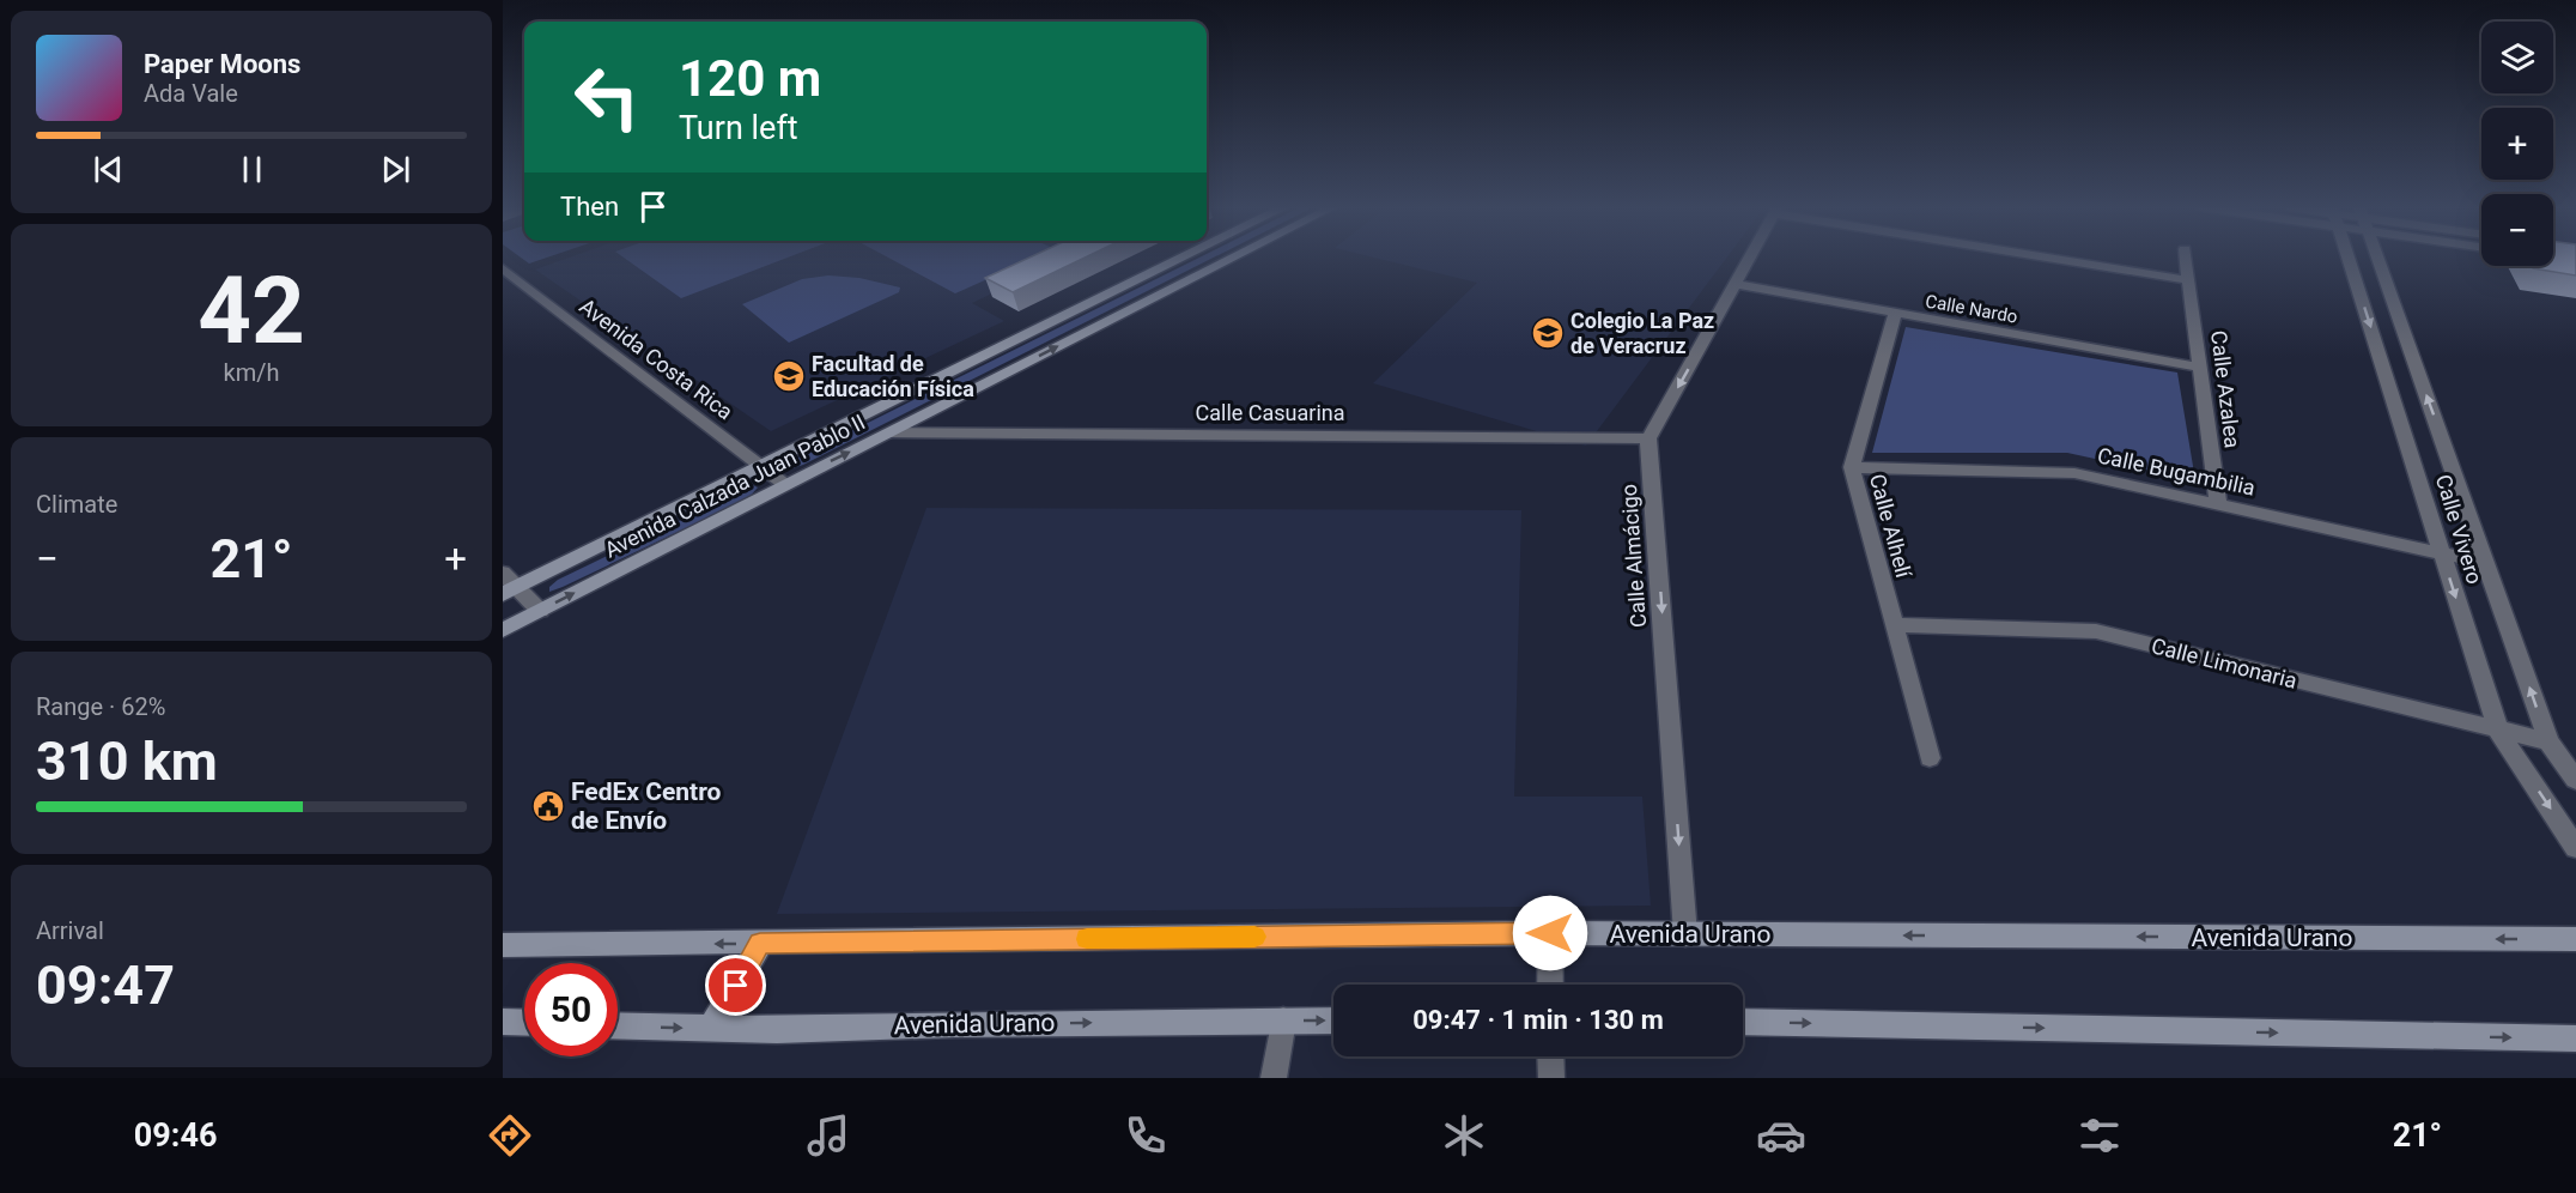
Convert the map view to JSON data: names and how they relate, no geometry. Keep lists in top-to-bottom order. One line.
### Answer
{"streets":{"main road":["Avenida Calzada Juan Pablo II","Avenida Urano"],"street":["Calle Nardo","Avenida Costa Rica","Calle Azalea","Calle Casuarina","Calle Bugambilia","Calle Alhelí","Calle Vivero","Calle Almácigo","Calle Limonaria"]},"crossings":[["Calle Nardo","Calle Azalea"],["Calle Nardo","Calle Alhelí"],["Avenida Costa Rica","Avenida Calzada Juan Pablo II"],["Calle Azalea","Calle Bugambilia"],["Calle Casuarina","Avenida Calzada Juan Pablo II"],["Calle Casuarina","Calle Almácigo"],["Calle Bugambilia","Calle Alhelí"],["Calle Bugambilia","Calle Vivero"],["Calle Alhelí","Calle Limonaria"],["Calle Vivero","Calle Limonaria"],["Calle Almácigo","Avenida Urano"]],"one_way":["Calle Almácigo"],"places":{"school or university":["Colegio La Paz de Veracruz","Facultad de Educación Física"],"public building":["FedEx Centro de Envío"]},"page":{"map_buttons":["+","−"],"turn":["120 m","Turn left"],"song":["Paper Moons","Ada Vale"],"then":"Then","tile":[["42","km/h"],"Climate",["Range · 62%","310 km"],["Arrival","09:47"]],"heat":["−","21°","+"],"limit":"50","trip":"09:47 · 1 min · 130 m","tabs":["09:46","21°"]}}
